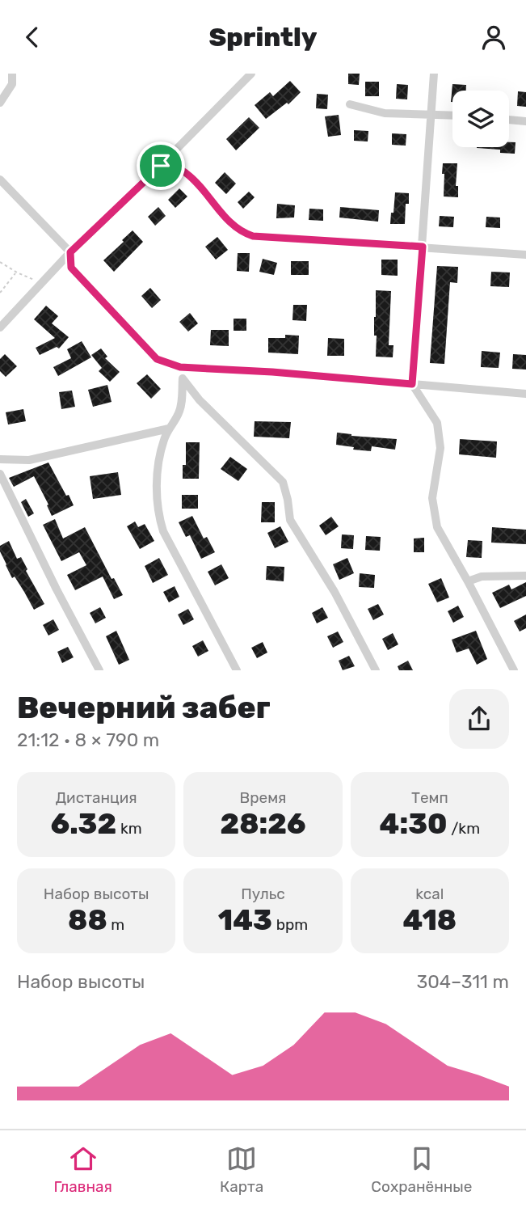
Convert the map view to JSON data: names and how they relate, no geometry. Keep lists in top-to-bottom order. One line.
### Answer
{"page":{"header":"Sprintly","heading":["Вечерний забег","21:12 · 8 × 790 m"],"stats":[["Дистанция","6.32 km"],["Время","28:26"],["Темп","4:30 /km"],["Набор высоты","88 m"],["Пульс","143 bpm"],["kcal","418"]],"chart":["Набор высоты","304–311 m"],"tabs":["Главная","Карта","Сохранённые"]}}
